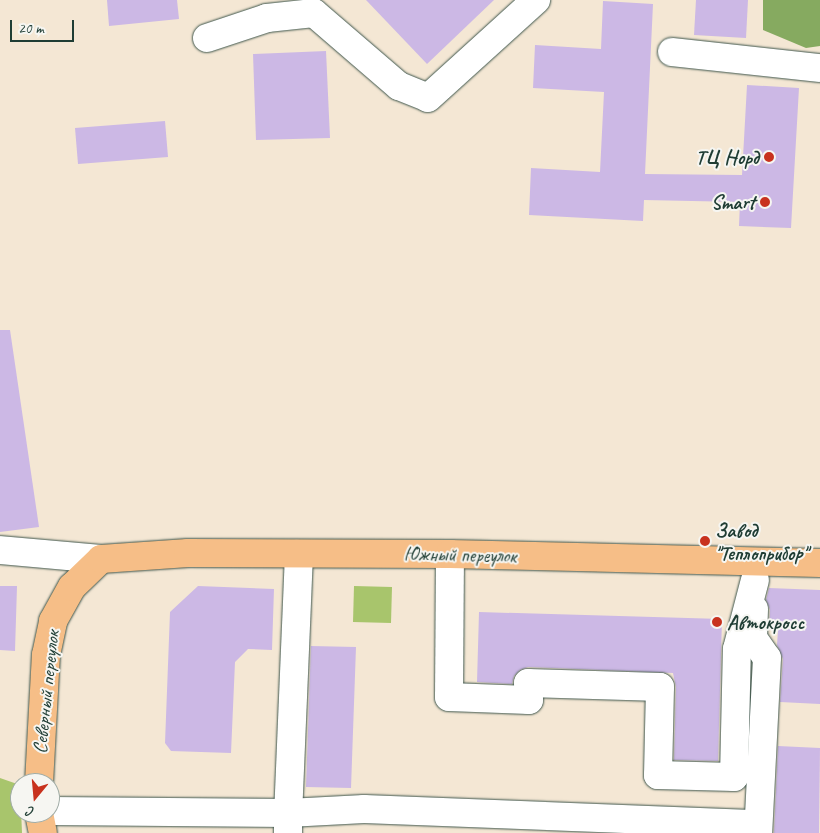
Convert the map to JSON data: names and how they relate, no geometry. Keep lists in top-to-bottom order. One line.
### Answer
{"streets":{"main road":["Южный переулок","Северный переулок"]},"crossings":[["Южный переулок","Северный переулок"]],"places":["ТЦ Норд","Smart","Завод \"Теплоприбор\"","Автокросс"],"scale_bar":"20 m","north":"bottom"}
